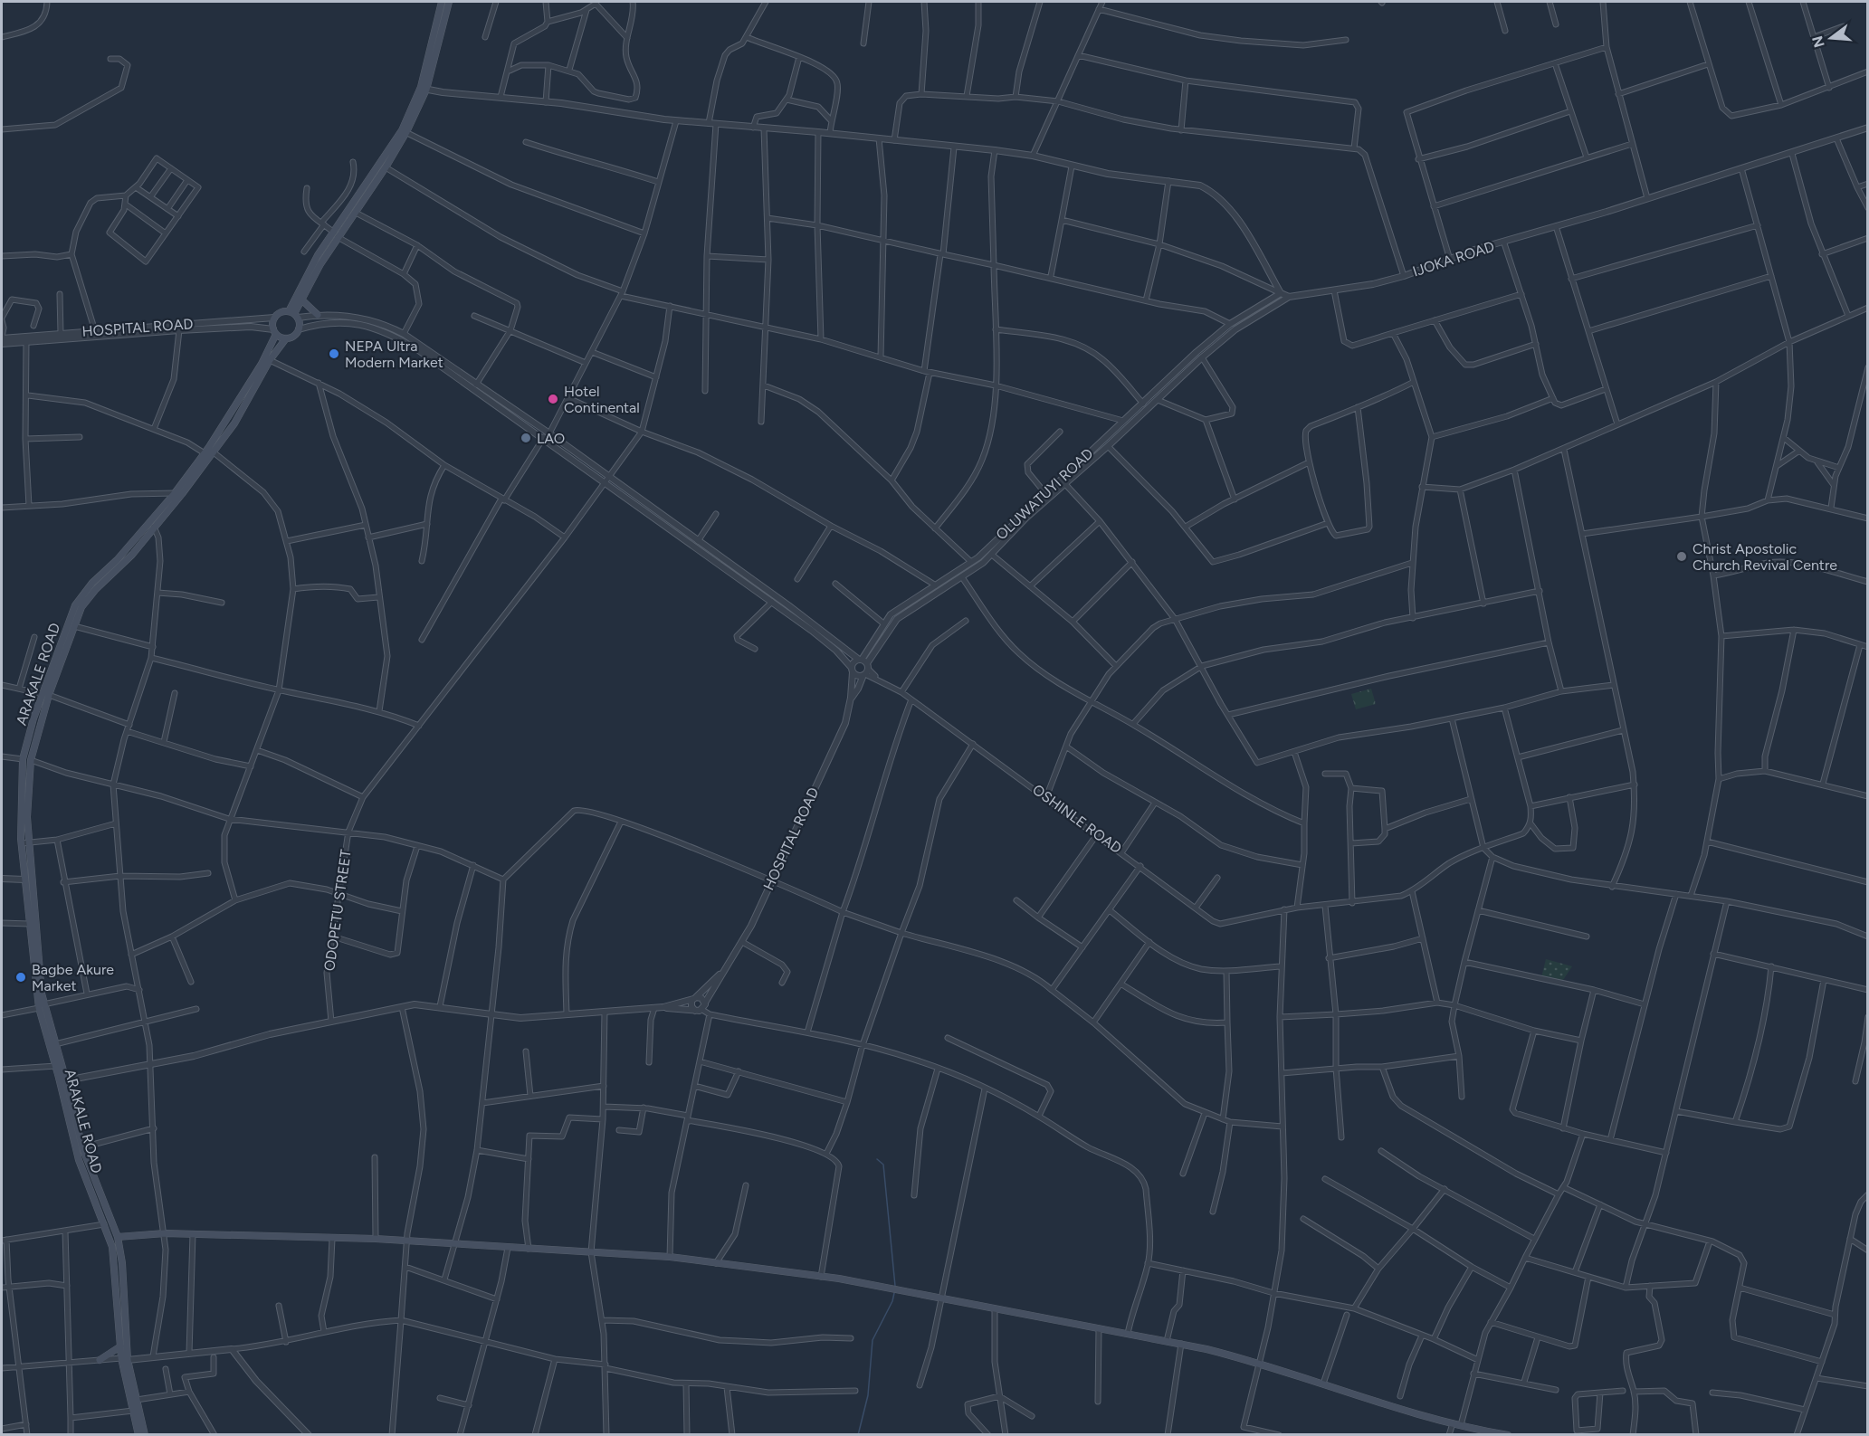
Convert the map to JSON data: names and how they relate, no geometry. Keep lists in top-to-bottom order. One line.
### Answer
{"streets":{"main road":["ARAKALE ROAD"],"street":["IJOKA ROAD","HOSPITAL ROAD","OLUWATUYI ROAD","OSHINLE ROAD","ODOPETU STREET"]},"crossings":[["IJOKA ROAD","OLUWATUYI ROAD"],["HOSPITAL ROAD","ARAKALE ROAD"]],"places":["NEPA Ultra Modern Market","Hotel Continental","LAO","Christ Apostolic Church Revival Centre","Bagbe Akure Market"],"north":"left"}
